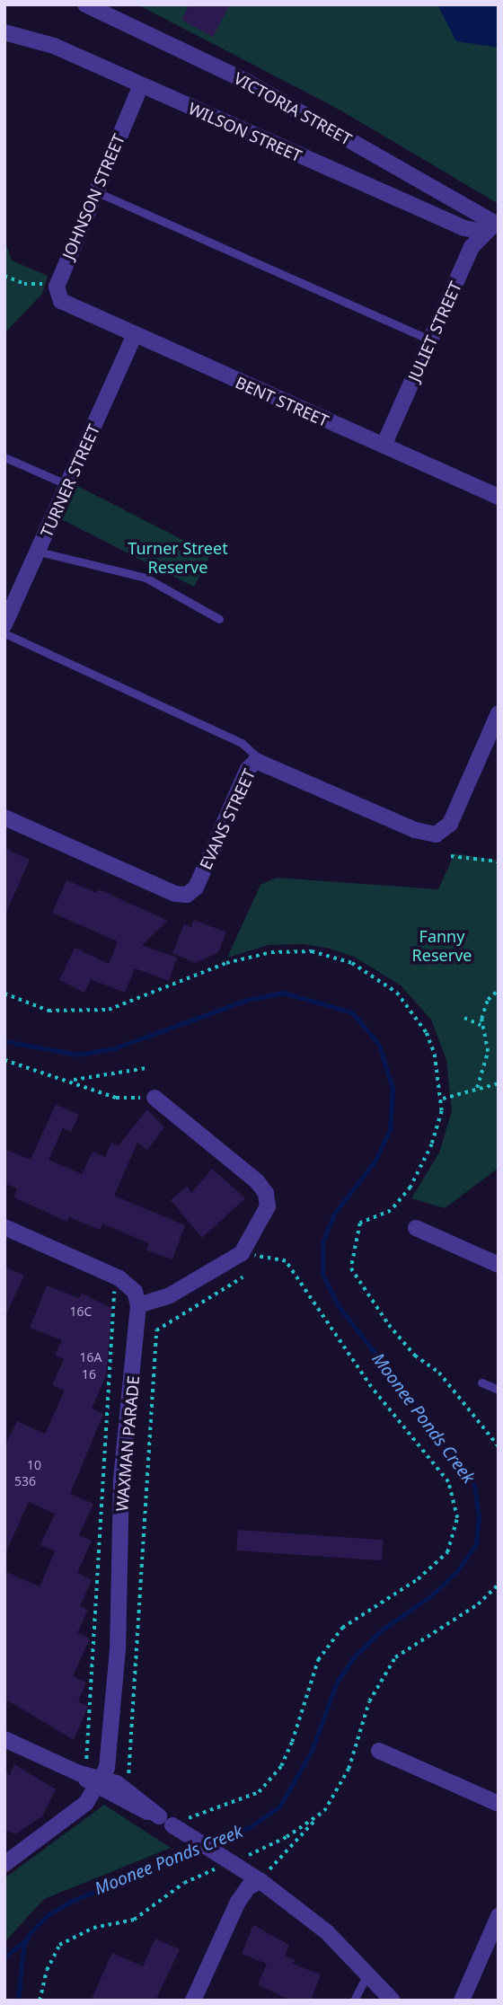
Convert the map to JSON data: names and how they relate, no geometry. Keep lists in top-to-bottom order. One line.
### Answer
{"streets":{"street":["VICTORIA STREET","WILSON STREET","JOHNSON STREET","JULIET STREET","BENT STREET","TURNER STREET","EVANS STREET","WAXMAN PARADE"]},"crossings":[["VICTORIA STREET","WILSON STREET"],["VICTORIA STREET","JULIET STREET"],["WILSON STREET","JOHNSON STREET"],["WILSON STREET","JULIET STREET"],["JOHNSON STREET","BENT STREET"],["JULIET STREET","BENT STREET"],["BENT STREET","TURNER STREET"]],"water":["Moonee Ponds Creek"],"parks":["Turner Street Reserve","Fanny Reserve"],"house_numbers":["16C","16A","16","10","536"]}
